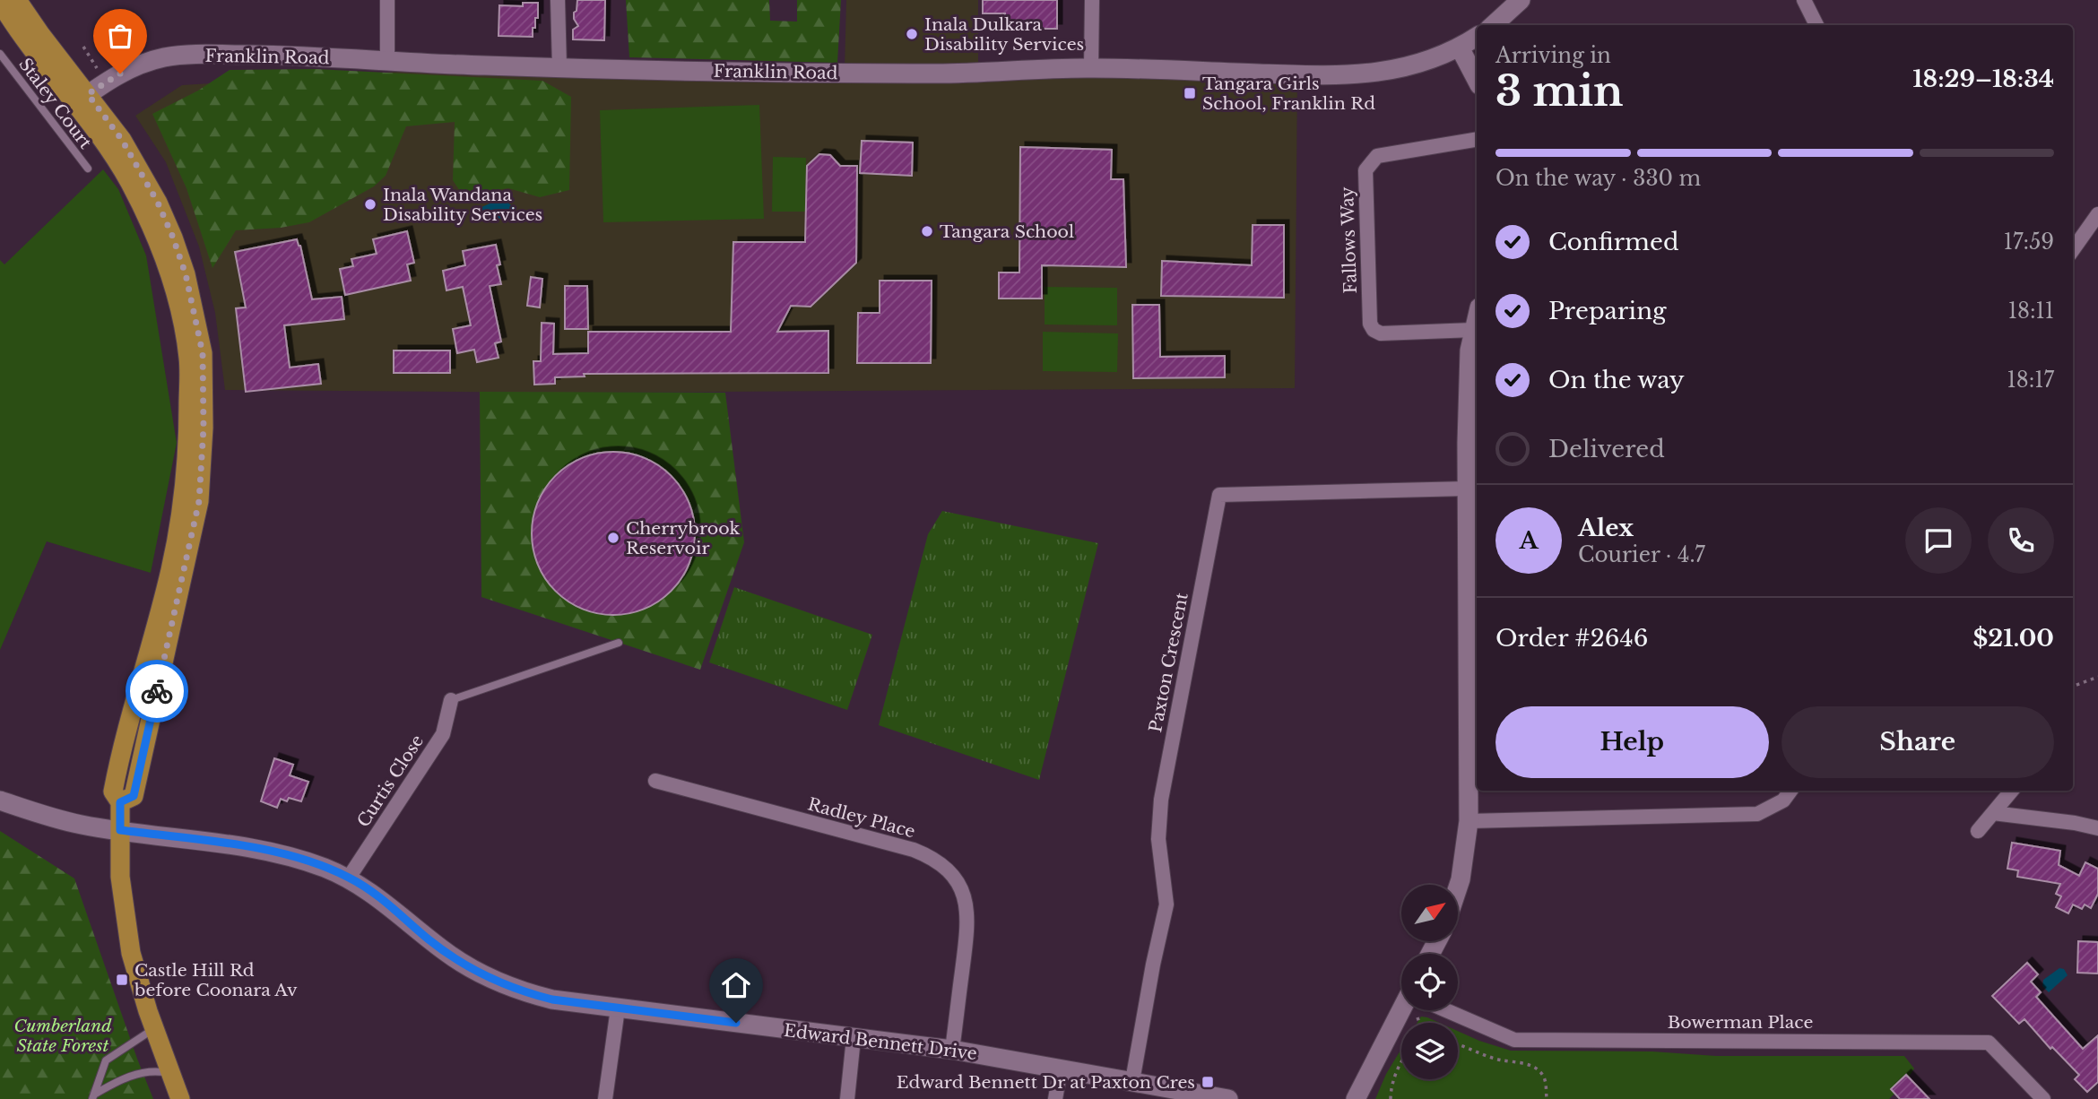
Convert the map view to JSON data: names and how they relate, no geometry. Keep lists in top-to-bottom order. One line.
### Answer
{"streets":{"street":["Franklin Road","Fallows Way","Paxton Crescent","Curtis Close","Radley Place","Bowerman Place","Edward Bennett Drive"],"lane":["Staley Court"]},"crossings":[["Paxton Crescent","Edward Bennett Drive"],["Curtis Close","Edward Bennett Drive"],["Radley Place","Edward Bennett Drive"]],"parks":["Cumberland State Forest"],"places":{"other":["Inala Dulkara Disability Services","Inala Wandana Disability Services","Tangara School","Cherrybrook Reservoir"],"transit":["Tangara Girls School, Franklin Rd","Castle Hill Rd before Coonara Av","Edward Bennett Dr at Paxton Cres"]},"north":"top right","page":{"heading":["3 min","Arriving in","18:29–18:34"],"panel":["Alex","Courier · 4.7","Order #2646","$21.00"],"bar":"On the way · 330 m","list":[["Confirmed","17:59"],["Preparing","18:11"],["On the way","18:17"],"Delivered"],"round":"A","buttons":["Help","Share"]}}
